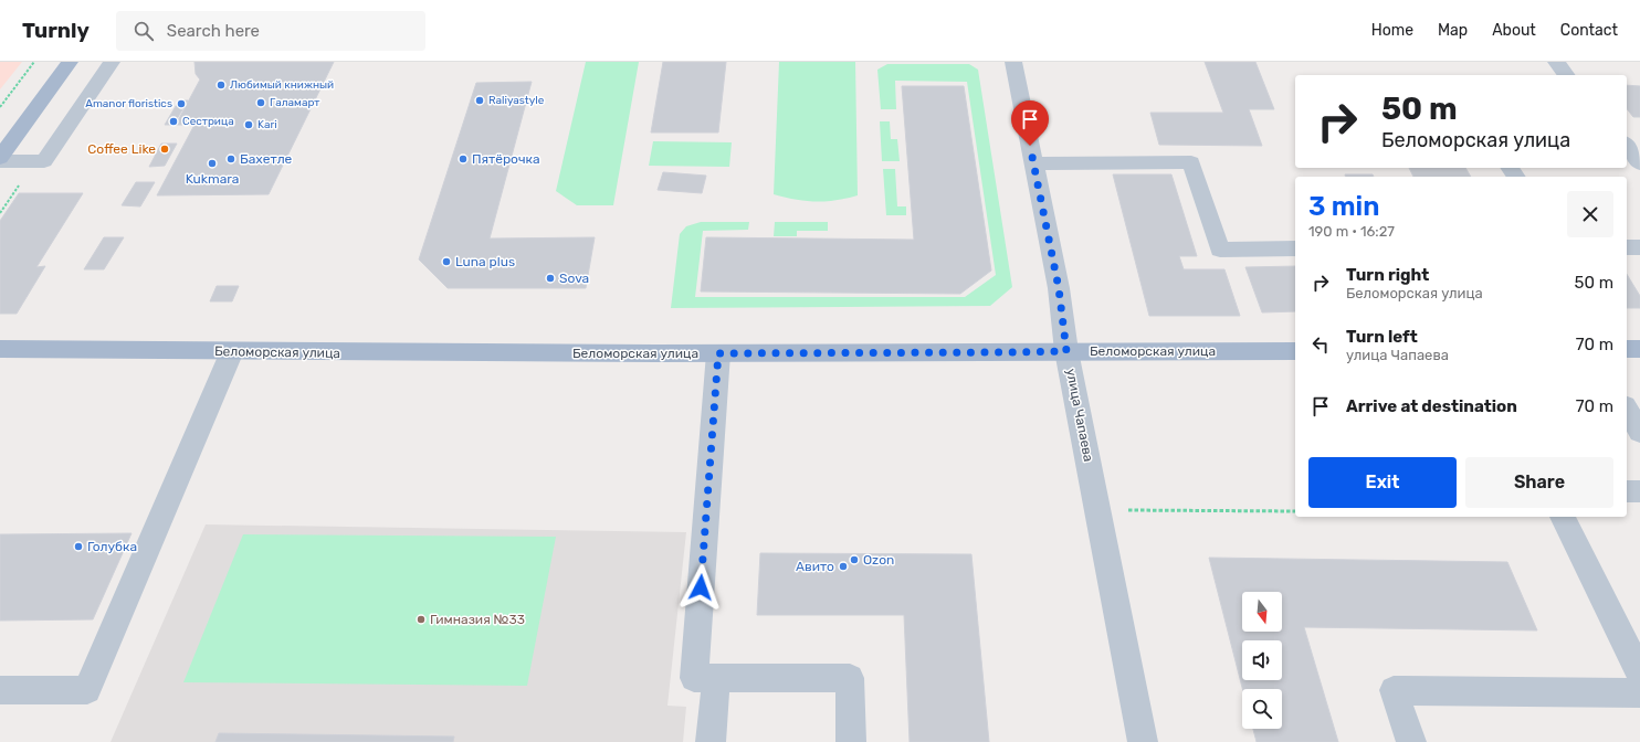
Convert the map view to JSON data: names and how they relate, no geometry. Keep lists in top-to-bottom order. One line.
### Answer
{"streets":{"main road":["Беломорская улица"],"street":["улица Чапаева"]},"crossings":[["Беломорская улица","улица Чапаева"]],"places":["Любимый книжный","Raliyastyle","Галамарт","Amanor floristics","Сестрица","Kari","Coffee Like","Бахетле","Пятёрочка","Kukmara","Luna plus","Sova","Голубка","Ozon","Авито","Гимназия №33"],"north":"bottom","page":{"header":"Turnly","search":"Search here","nav":["Home","Map","About","Contact"],"turn":["50 m","Беломорская улица"],"heading":["3 min","190 m · 16:27"],"list":[{"name":"Turn right","note":"Беломорская улица","value":"50 m"},{"name":"Turn left","note":"улица Чапаева","value":"70 m"},{"name":"Arrive at destination","value":"70 m"}],"buttons":["Exit","Share"]}}
